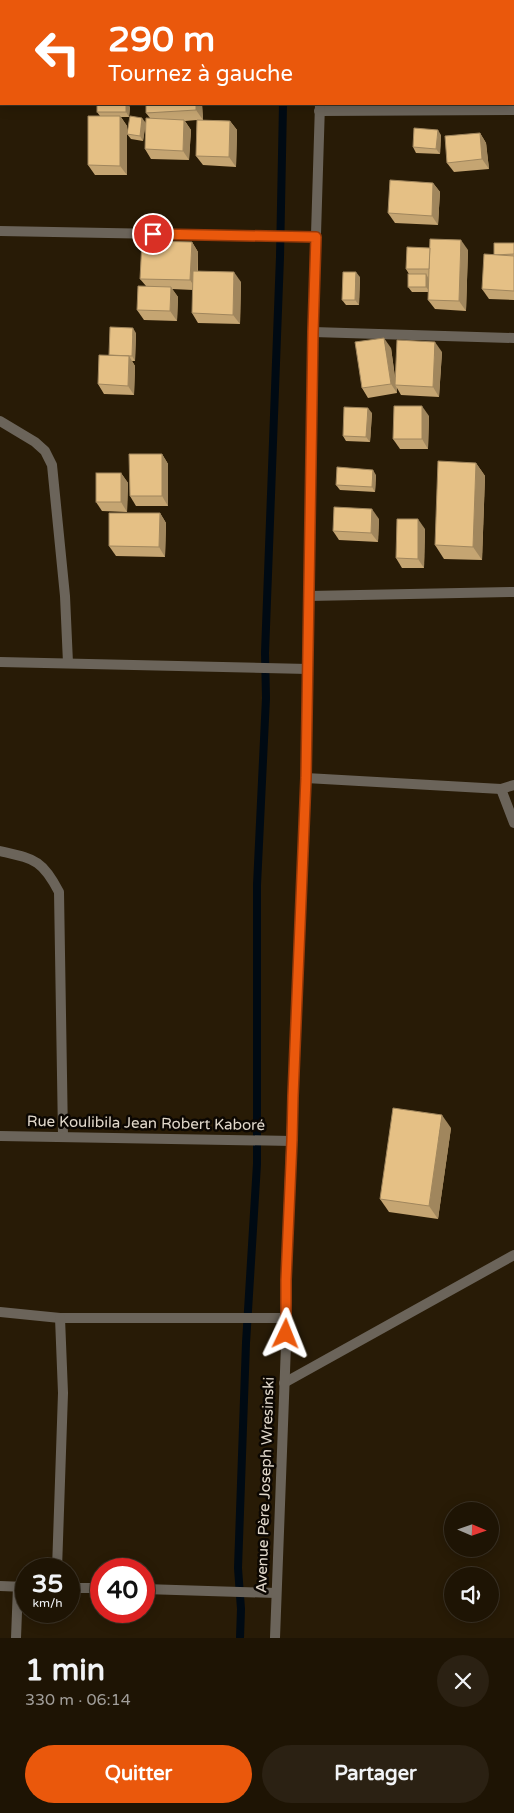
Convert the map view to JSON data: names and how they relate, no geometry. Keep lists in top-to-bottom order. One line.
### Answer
{"streets":{"street":["Rue Koulibila Jean Robert Kaboré","Avenue Père Joseph Wresinski"]},"crossings":[["Rue Koulibila Jean Robert Kaboré","Avenue Père Joseph Wresinski"]],"north":"right","page":{"turn":["290 m","Tournez à gauche"],"speed":"35 km/h","limit":"40","heading":["1 min","330 m · 06:14"],"buttons":["Quitter","Partager"]}}
